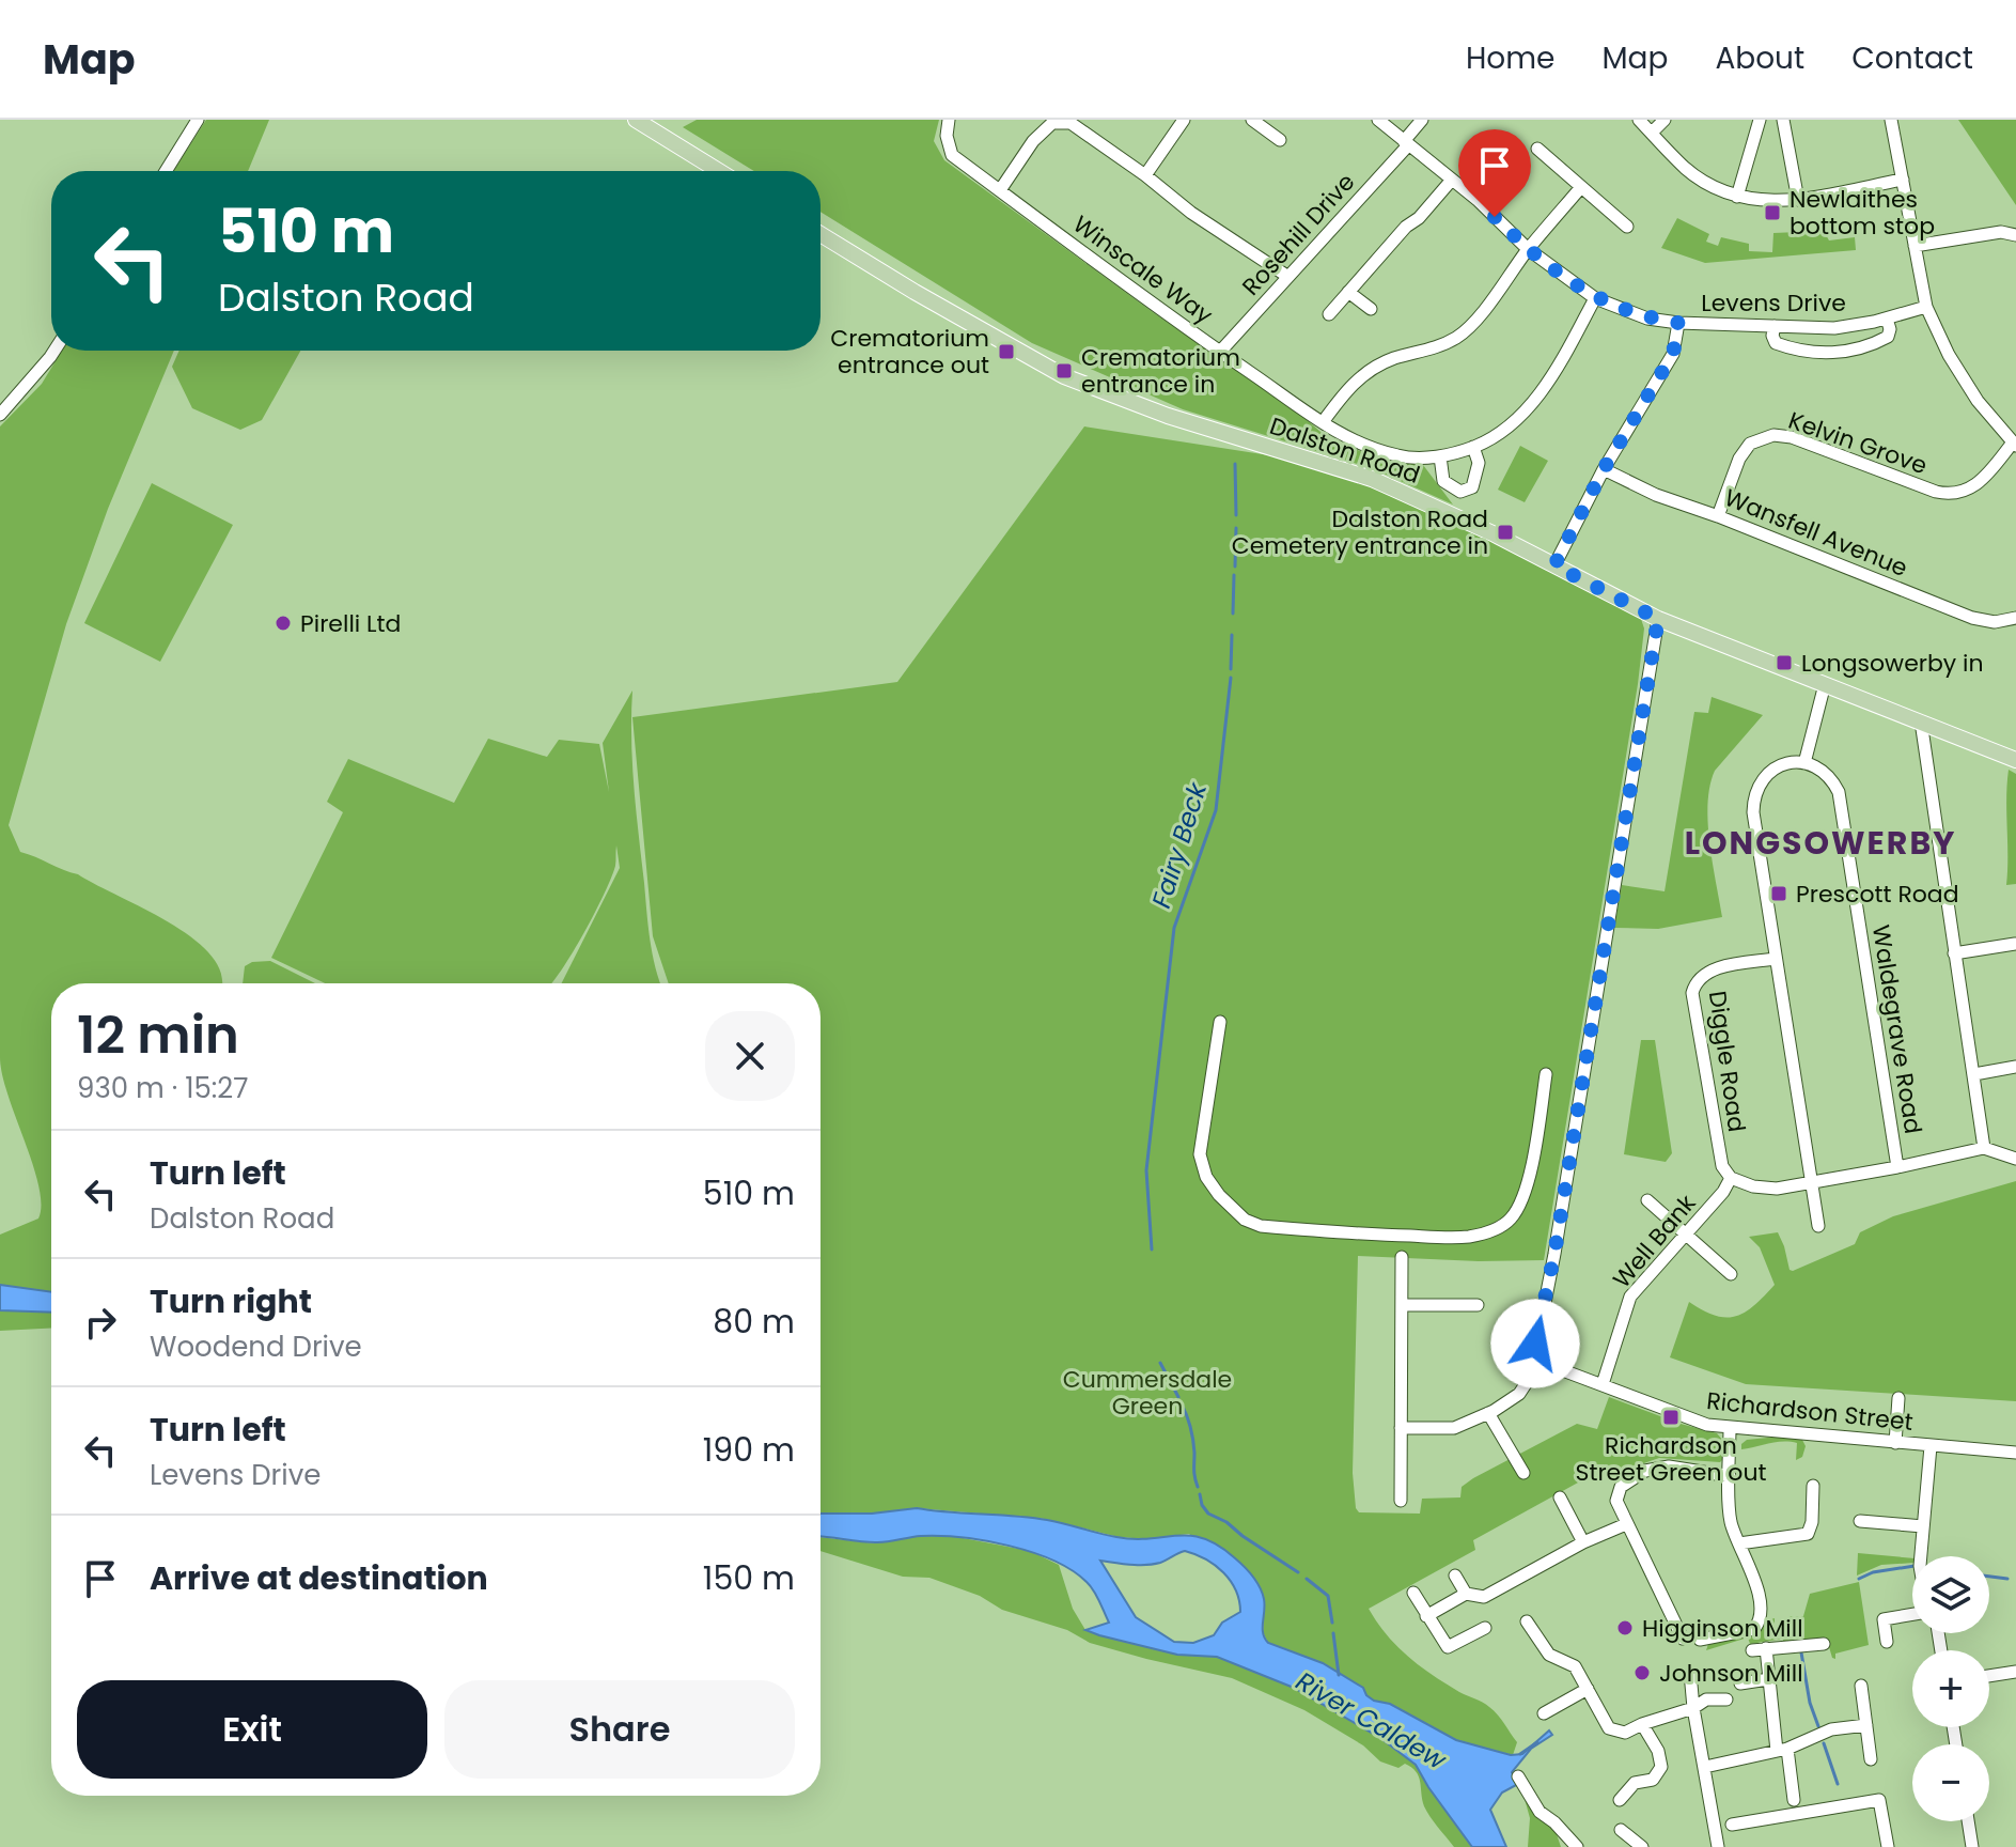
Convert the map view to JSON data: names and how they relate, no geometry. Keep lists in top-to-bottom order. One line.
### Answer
{"streets":{"main road":["Dalston Road"],"street":["Rosehill Drive","Winscale Way","Levens Drive","Kelvin Grove","Wansfell Avenue","Waldegrave Road","Diggle Road","Well Bank","Richardson Street"]},"crossings":[["Rosehill Drive","Winscale Way"],["Rosehill Drive","Levens Drive"],["Winscale Way","Levens Drive"],["Kelvin Grove","Wansfell Avenue"],["Diggle Road","Well Bank"],["Well Bank","Richardson Street"]],"districts":["LONGSOWERBY"],"water":["Fairy Beck","River Caldew"],"parks":["Cummersdale Green"],"places":{"transit":["Newlaithes bottom stop","Crematorium entrance out","Crematorium entrance in","Dalston Road Cemetery entrance in","Longsowerby in","Prescott Road","Richardson Street Green out"],"other":["Pirelli Ltd","Higginson Mill","Johnson Mill"]},"page":{"header":"Map","nav":["Home","Map","About","Contact"],"turn":["510 m","Dalston Road"],"heading":["12 min","930 m · 15:27"],"list":[{"name":"Turn left","note":"Dalston Road","value":"510 m"},{"name":"Turn right","note":"Woodend Drive","value":"80 m"},{"name":"Turn left","note":"Levens Drive","value":"190 m"},{"name":"Arrive at destination","value":"150 m"}],"map_buttons":["+","−"],"buttons":["Exit","Share"]}}
